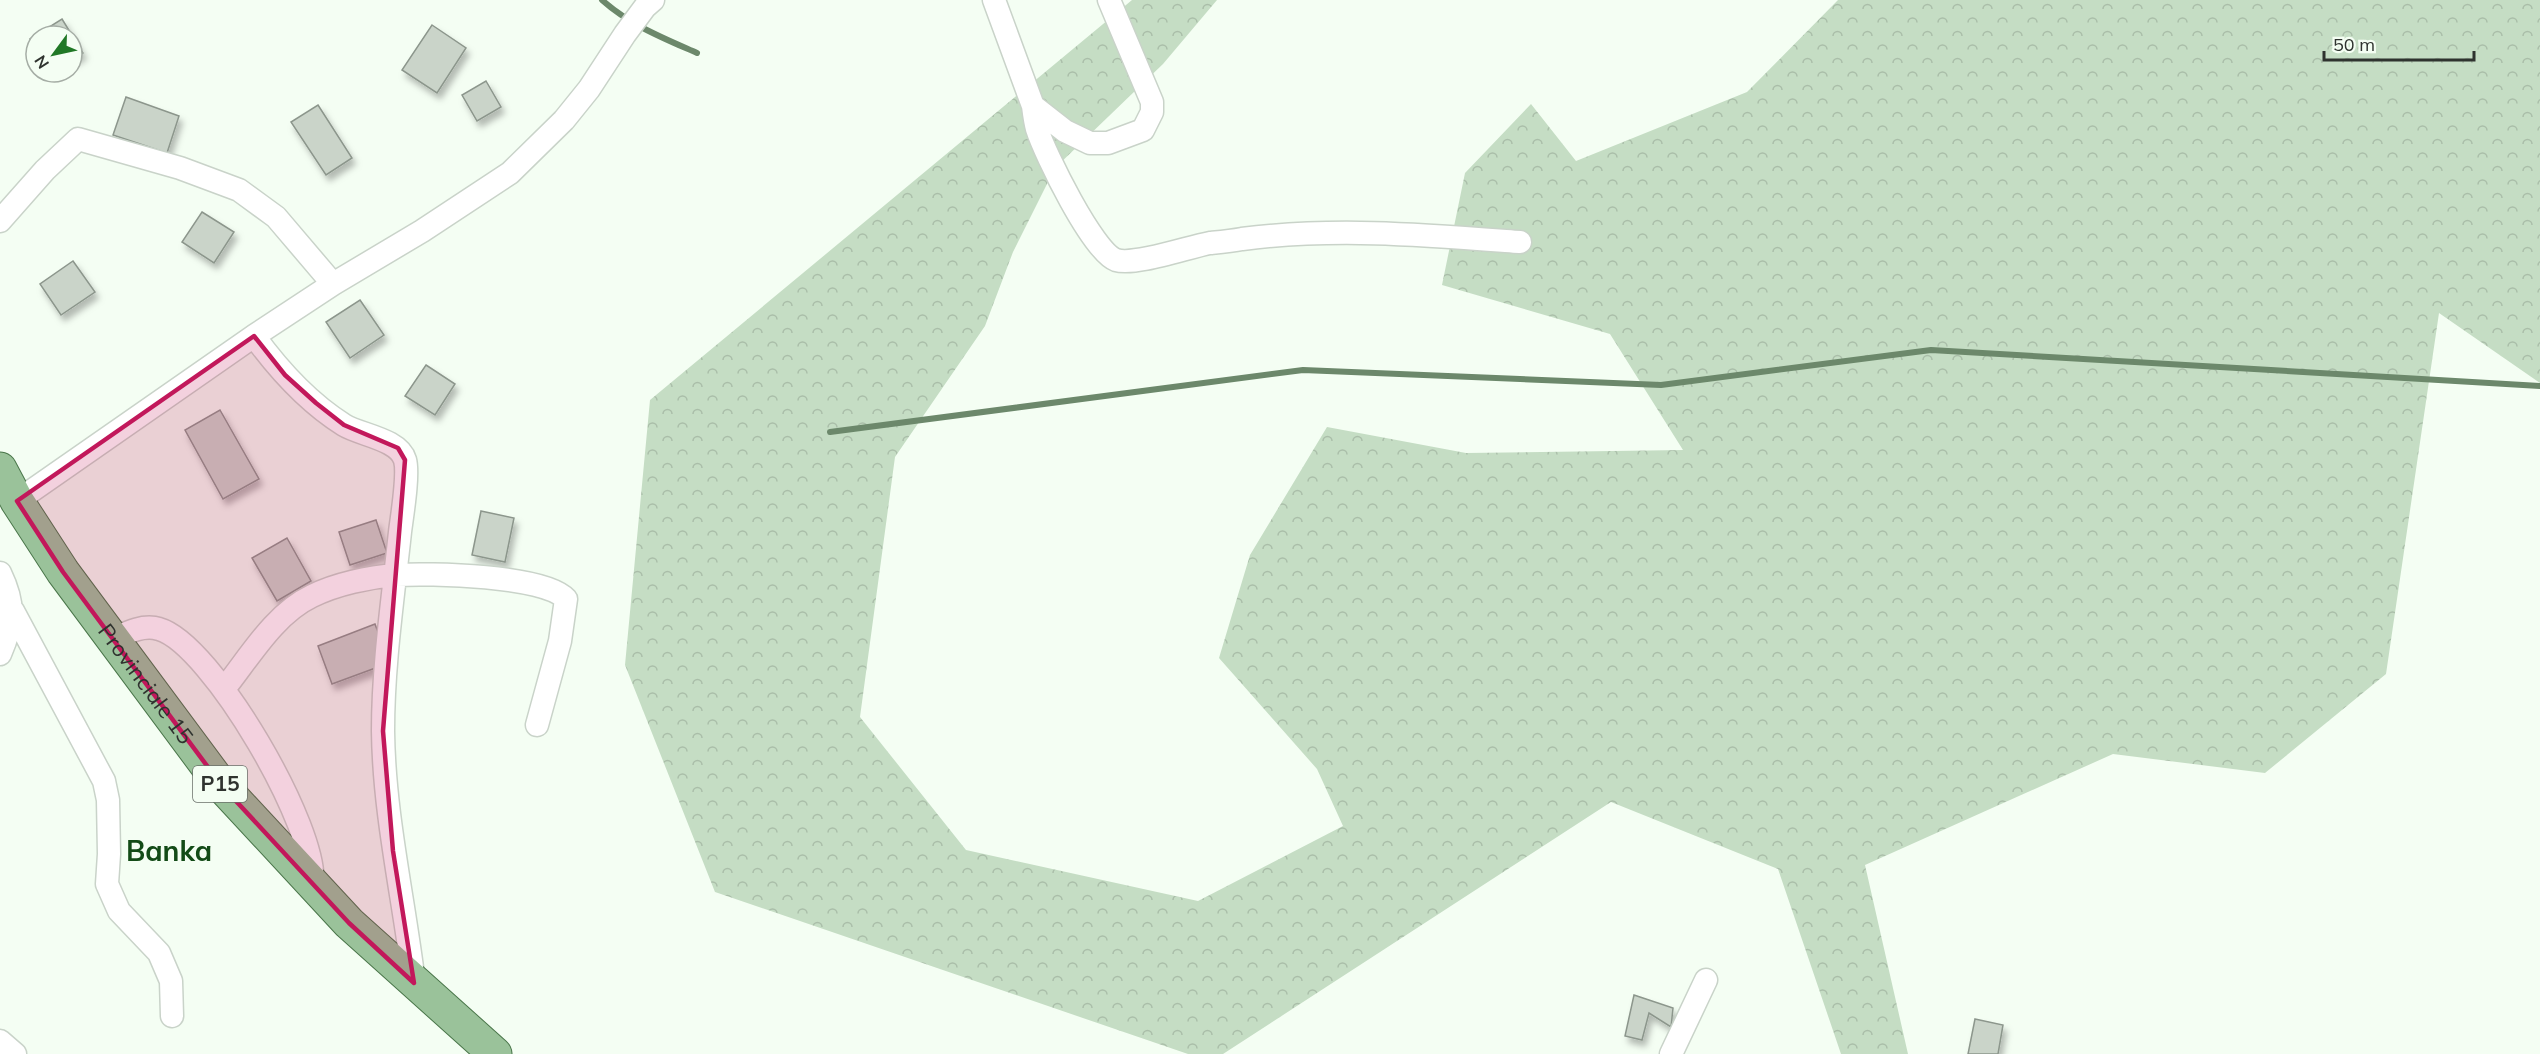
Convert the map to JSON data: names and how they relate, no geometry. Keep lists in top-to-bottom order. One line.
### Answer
{"streets":{"main road":["Provinciale 15","P15"]},"districts":["Banka"],"scale_bar":"50 m","north":"bottom left"}
